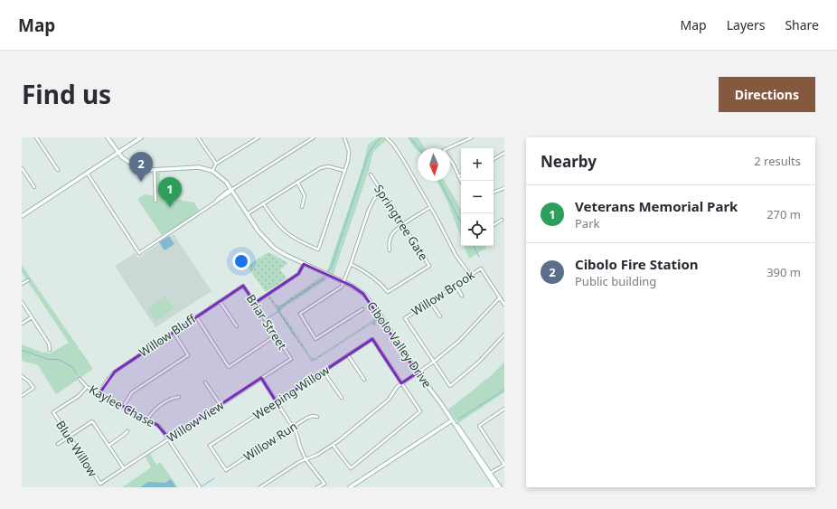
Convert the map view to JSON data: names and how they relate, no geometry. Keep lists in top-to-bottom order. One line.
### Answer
{"streets":{"main road":["Cibolo Valley Drive"],"street":["Springtree Gate","Willow Brook","Briar Street","Willow Bluff","Weeping Willow","Kaylee Chase","Willow View","Willow Run","Blue Willow"]},"crossings":[["Briar Street","Willow Bluff"],["Briar Street","Willow View"],["Willow Bluff","Kaylee Chase"],["Weeping Willow","Willow Run"],["Kaylee Chase","Willow View"],["Kaylee Chase","Blue Willow"],["Willow View","Blue Willow"]],"north":"bottom","page":{"header":"Map","nav":["Map","Layers","Share"],"title":"Find us","buttons":"Directions","heading":["Nearby","2 results"],"map_buttons":["+","−"],"pins":["2","1"],"list":[{"mark":"1","name":"Veterans Memorial Park","note":"Park","value":"270 m"},{"mark":"2","name":"Cibolo Fire Station","note":"Public building","value":"390 m"}]}}
